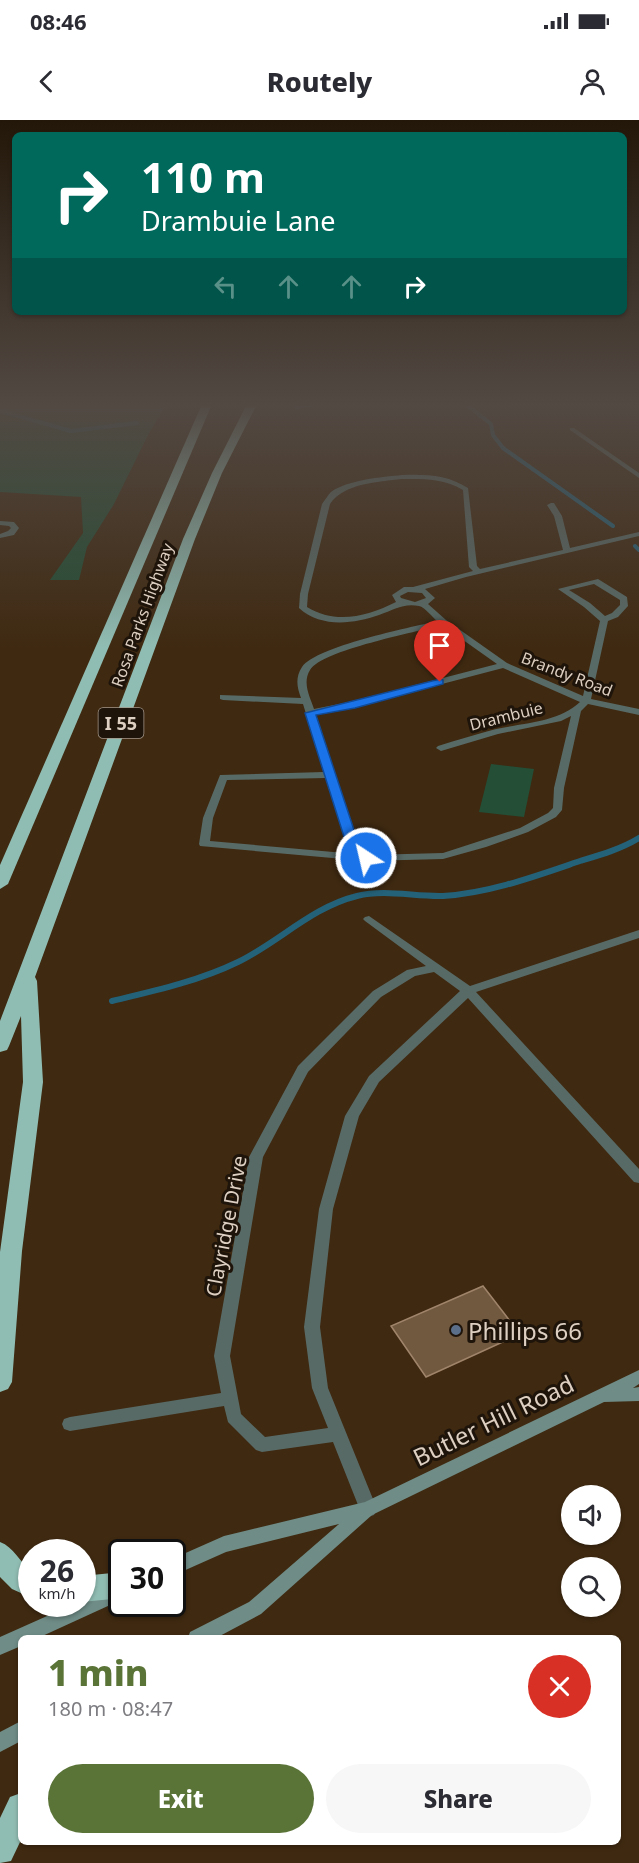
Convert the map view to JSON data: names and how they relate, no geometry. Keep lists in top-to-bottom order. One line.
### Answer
{"streets":{"highway":["Rosa Parks Highway","I 55"],"main road":["Butler Hill Road"],"street":["Brandy Road","Drambuie","Clayridge Drive"]},"places":["Phillips 66"],"page":{"status":"08:46","header":"Routely","turn":["110 m","Drambuie Lane"],"speed":"26 km/h","limit":"30","heading":["1 min","180 m · 08:47"],"buttons":["Exit","Share"]}}
